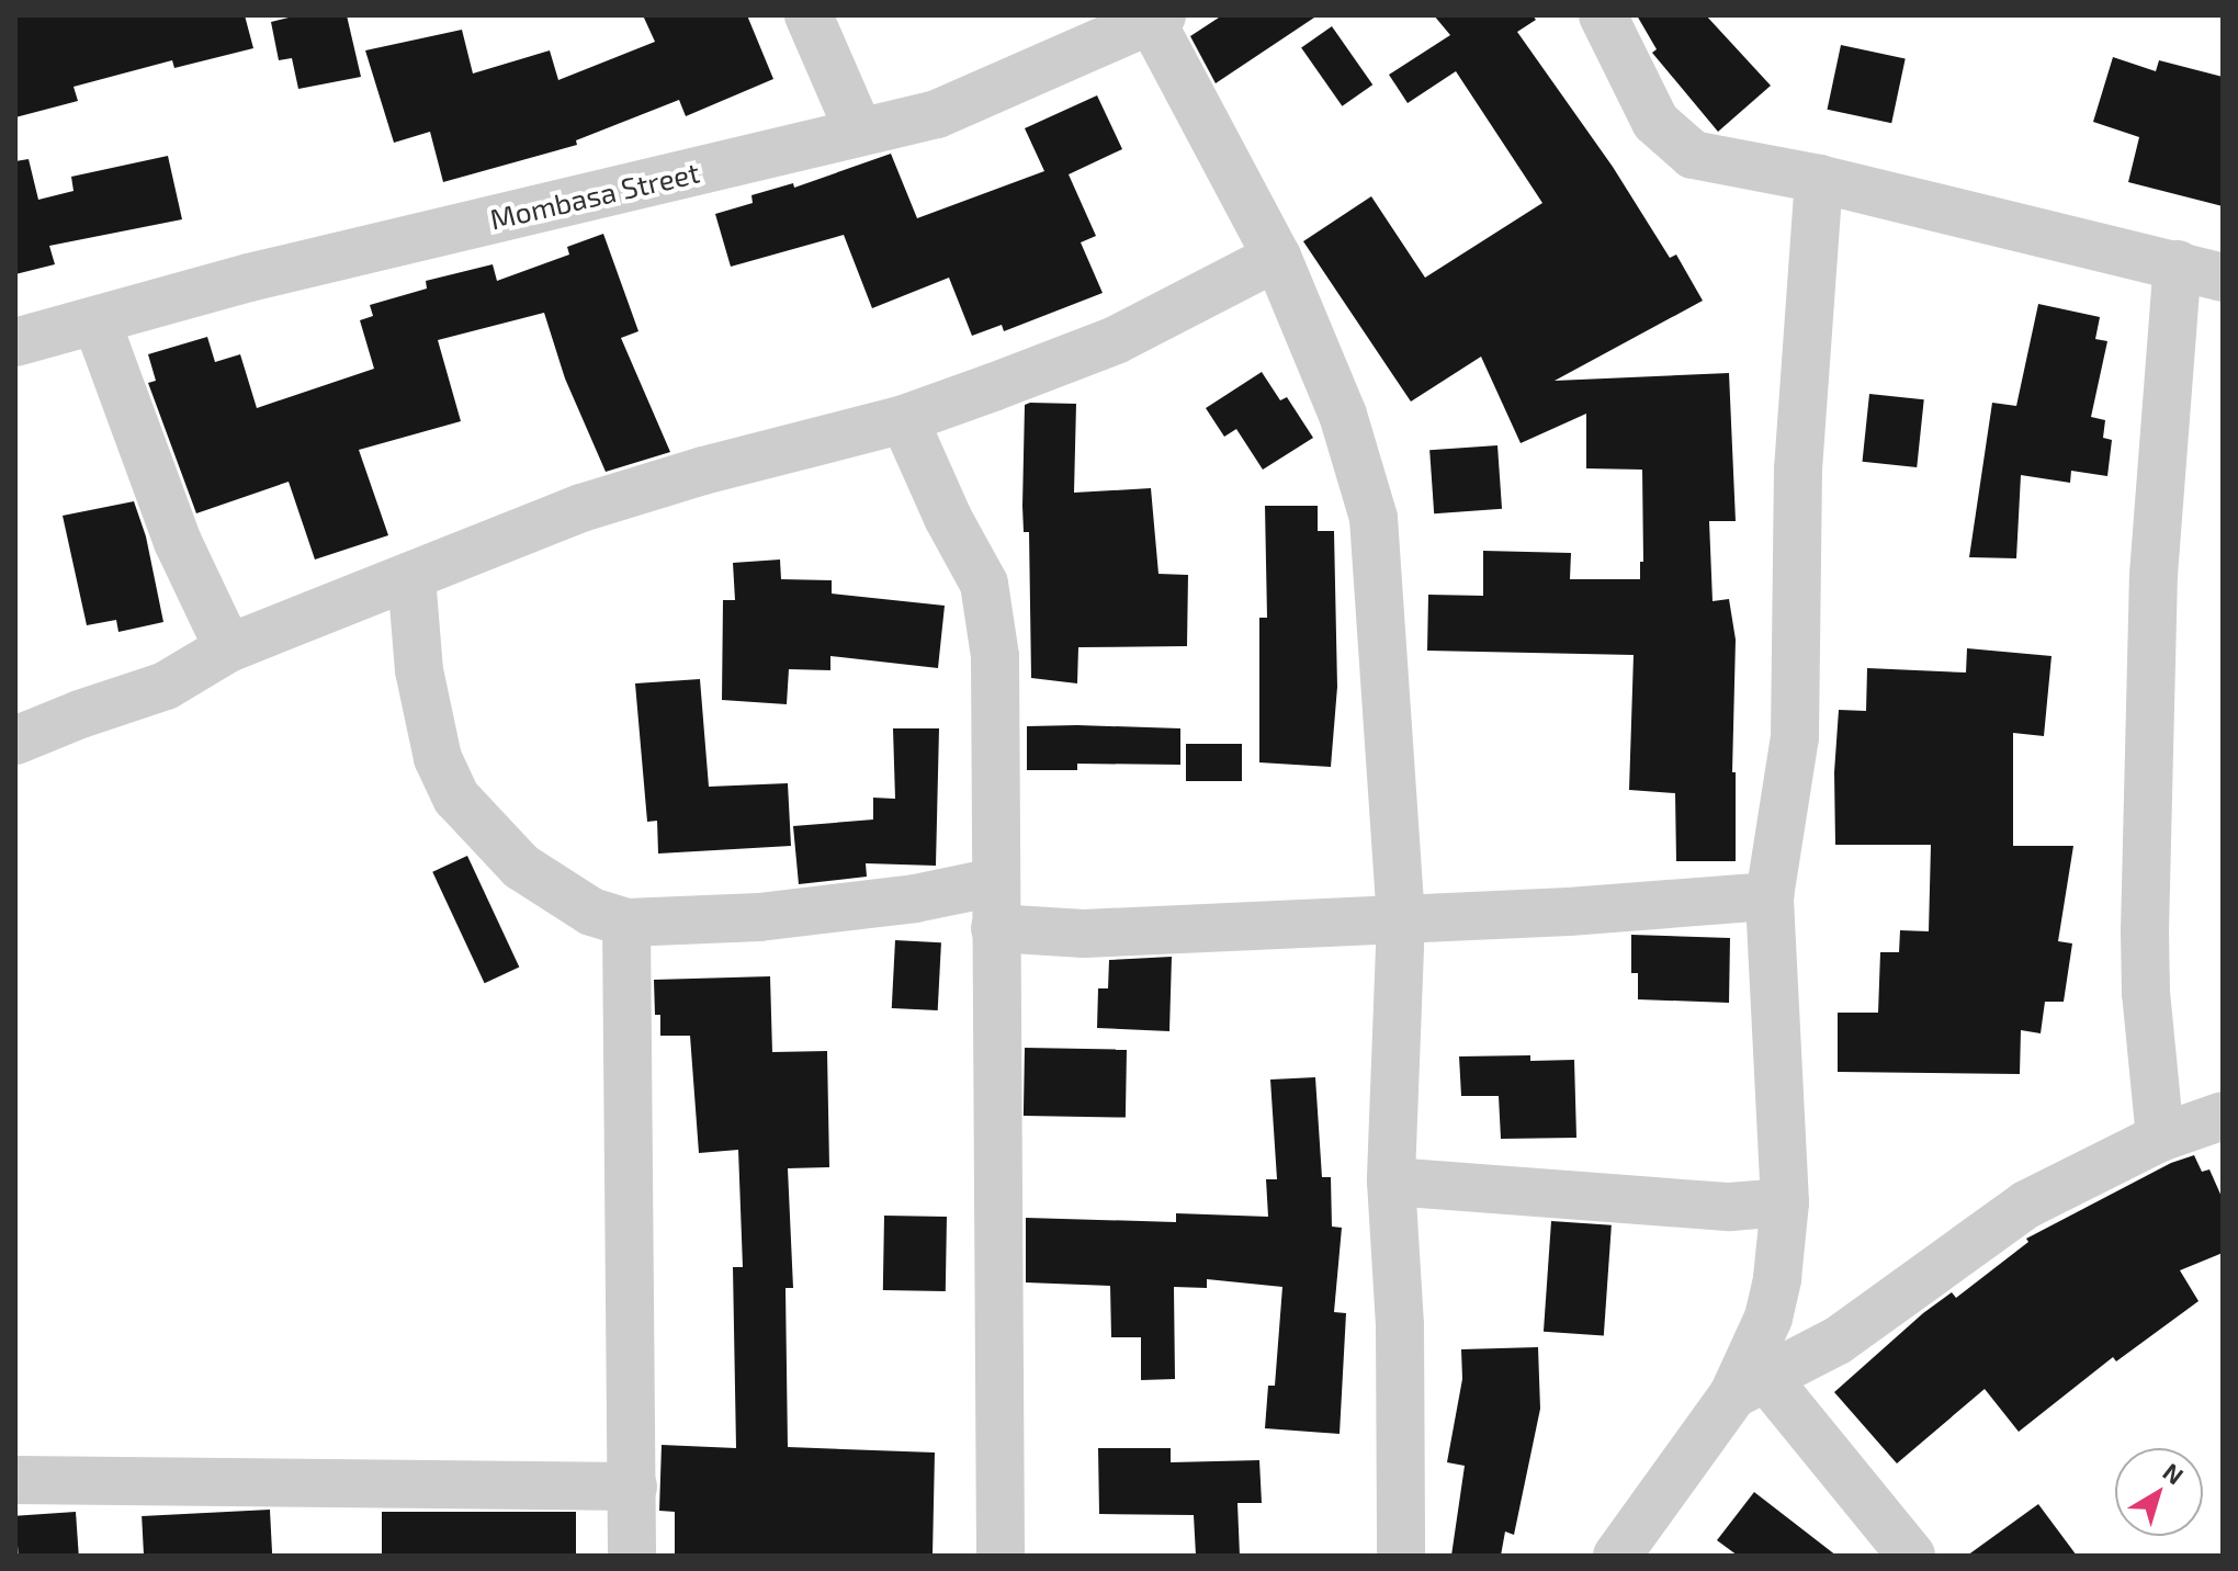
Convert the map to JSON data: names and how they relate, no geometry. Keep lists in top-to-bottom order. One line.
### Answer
{"streets":{"street":["Mombasa Street"]},"north":"top right"}
